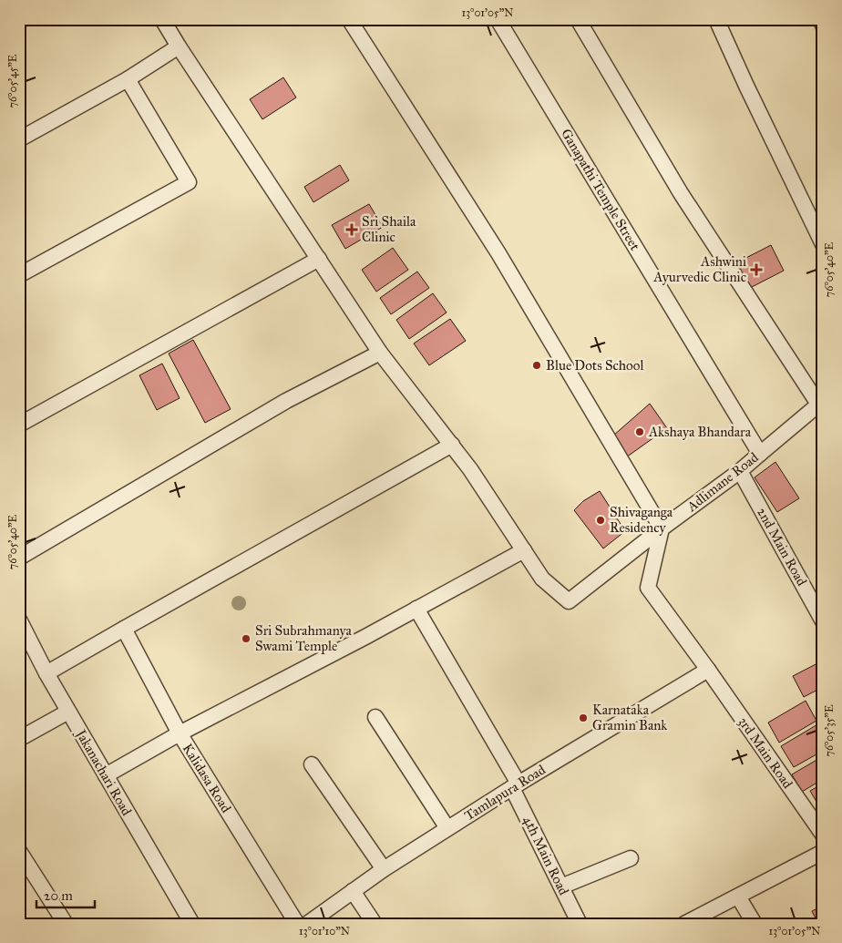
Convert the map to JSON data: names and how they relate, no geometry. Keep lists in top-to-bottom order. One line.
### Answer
{"streets":{"street":["Ganapathi Temple Street","Adlimane Road","2nd Main Road","3rd Main Road","Jakanachari Road","Kalidasa Road","Tamlapura Road","4th Main Road"]},"crossings":[["Ganapathi Temple Street","Adlimane Road"],["Adlimane Road","2nd Main Road"],["3rd Main Road","Tamlapura Road"],["Tamlapura Road","4th Main Road"]],"places":{"health":["Sri Shaila Clinic","Ashwini Ayurvedic Clinic"],"other":["Blue Dots School","Akshaya Bhandara","Shivaganga Residency","Sri Subrahmanya Swami Temple","Karnataka Gramin Bank"]},"scale_bar":"20 m","coordinates":["13°01'05\"N","76°05'45\"E","76°05'40\"E","76°05'35\"E","13°01'10\"N"]}
